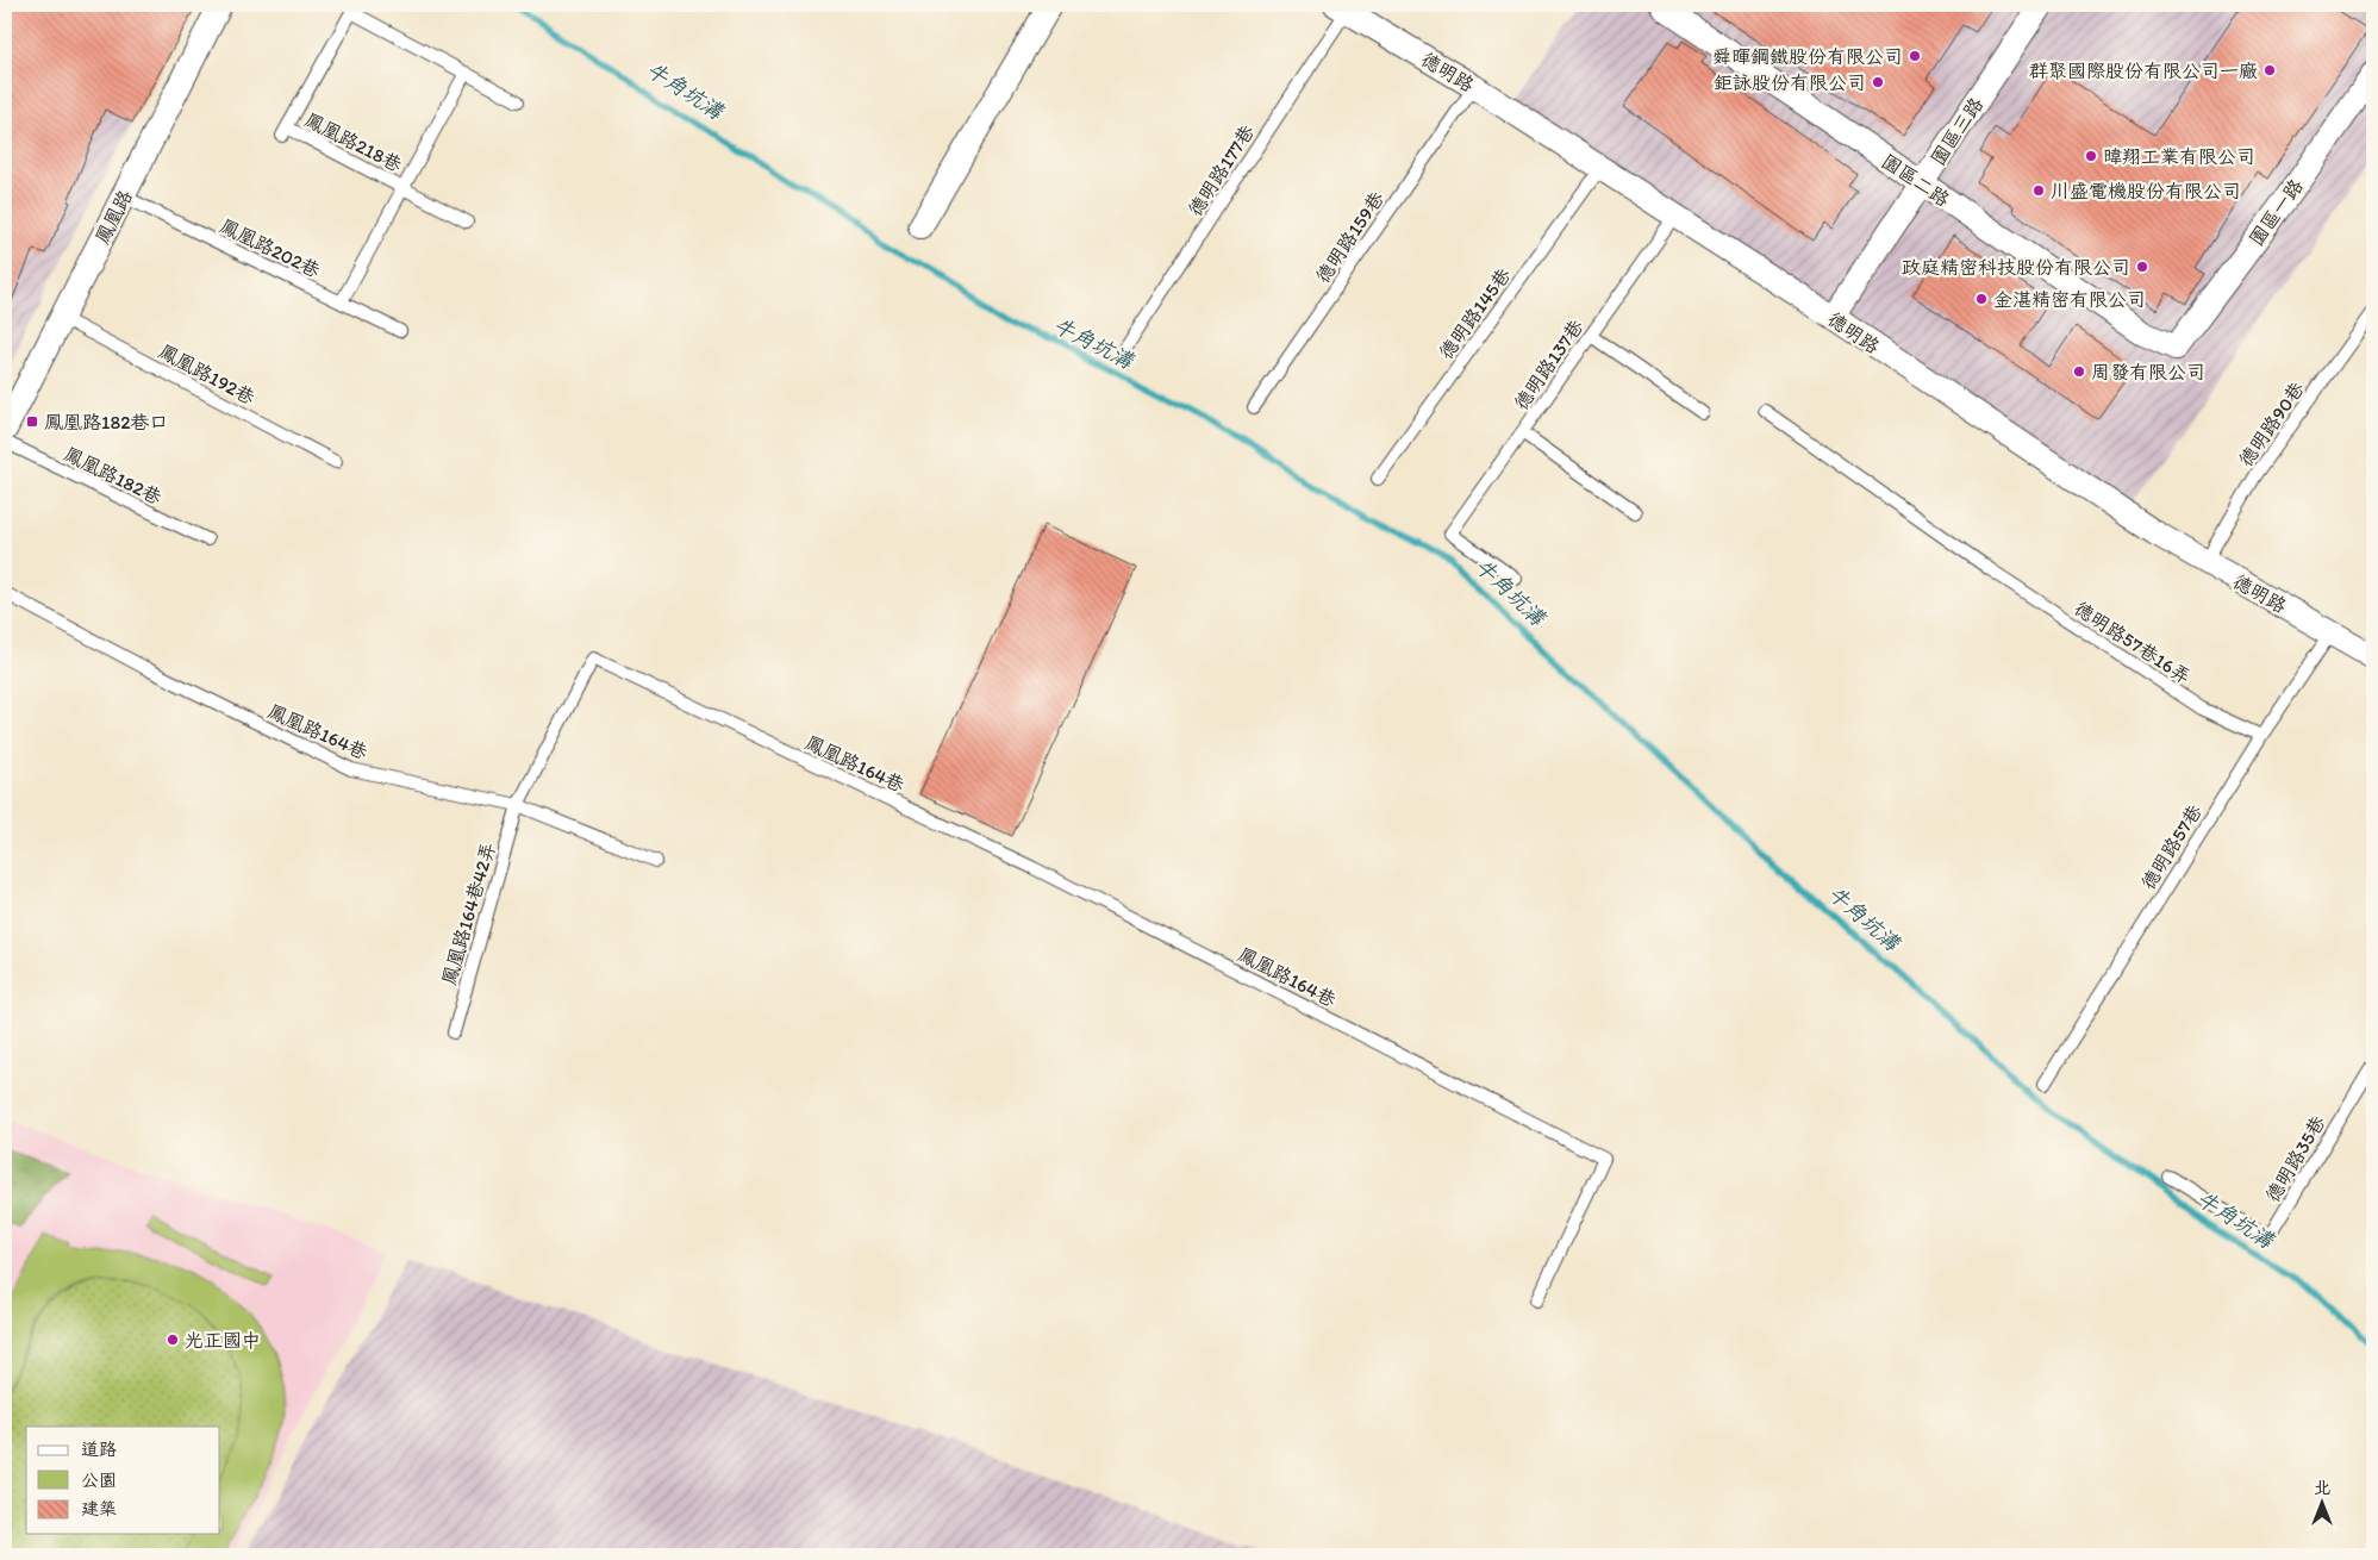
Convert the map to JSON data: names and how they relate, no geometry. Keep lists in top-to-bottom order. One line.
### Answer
{"streets":{"street":["德明路","園區三路","園區二路","園區一路","鳳凰路"],"lane":["鳳凰路218巷","德明路177巷","德明路159巷","鳳凰路202巷","德明路145巷","德明路137巷","鳳凰路192巷","德明路90巷","鳳凰路182巷","德明路57巷16弄","鳳凰路164巷","德明路57巷","鳳凰路164巷42弄","德明路35巷"]},"crossings":[["德明路","園區三路"],["德明路","德明路177巷"],["德明路","德明路159巷"],["德明路","德明路145巷"],["德明路","德明路137巷"],["德明路","德明路90巷"],["德明路","德明路57巷"],["園區三路","園區二路"],["鳳凰路218巷","鳳凰路202巷"],["園區二路","園區一路"],["鳳凰路","鳳凰路202巷"],["鳳凰路","鳳凰路192巷"],["德明路57巷16弄","德明路57巷"],["鳳凰路164巷","鳳凰路164巷42弄"]],"water":["牛角坑溝"],"places":{"other":["舜暉鋼鐵股份有限公司","群聚國際股份有限公司一廠","鉅詠股份有限公司","暐翔工業有限公司","川盛電機股份有限公司","政庭精密科技股份有限公司","金湛精密有限公司","周發有限公司","光正國中"],"transit":["鳳凰路182巷口"]},"legend":["道路","公園","建築"],"north":"top"}
